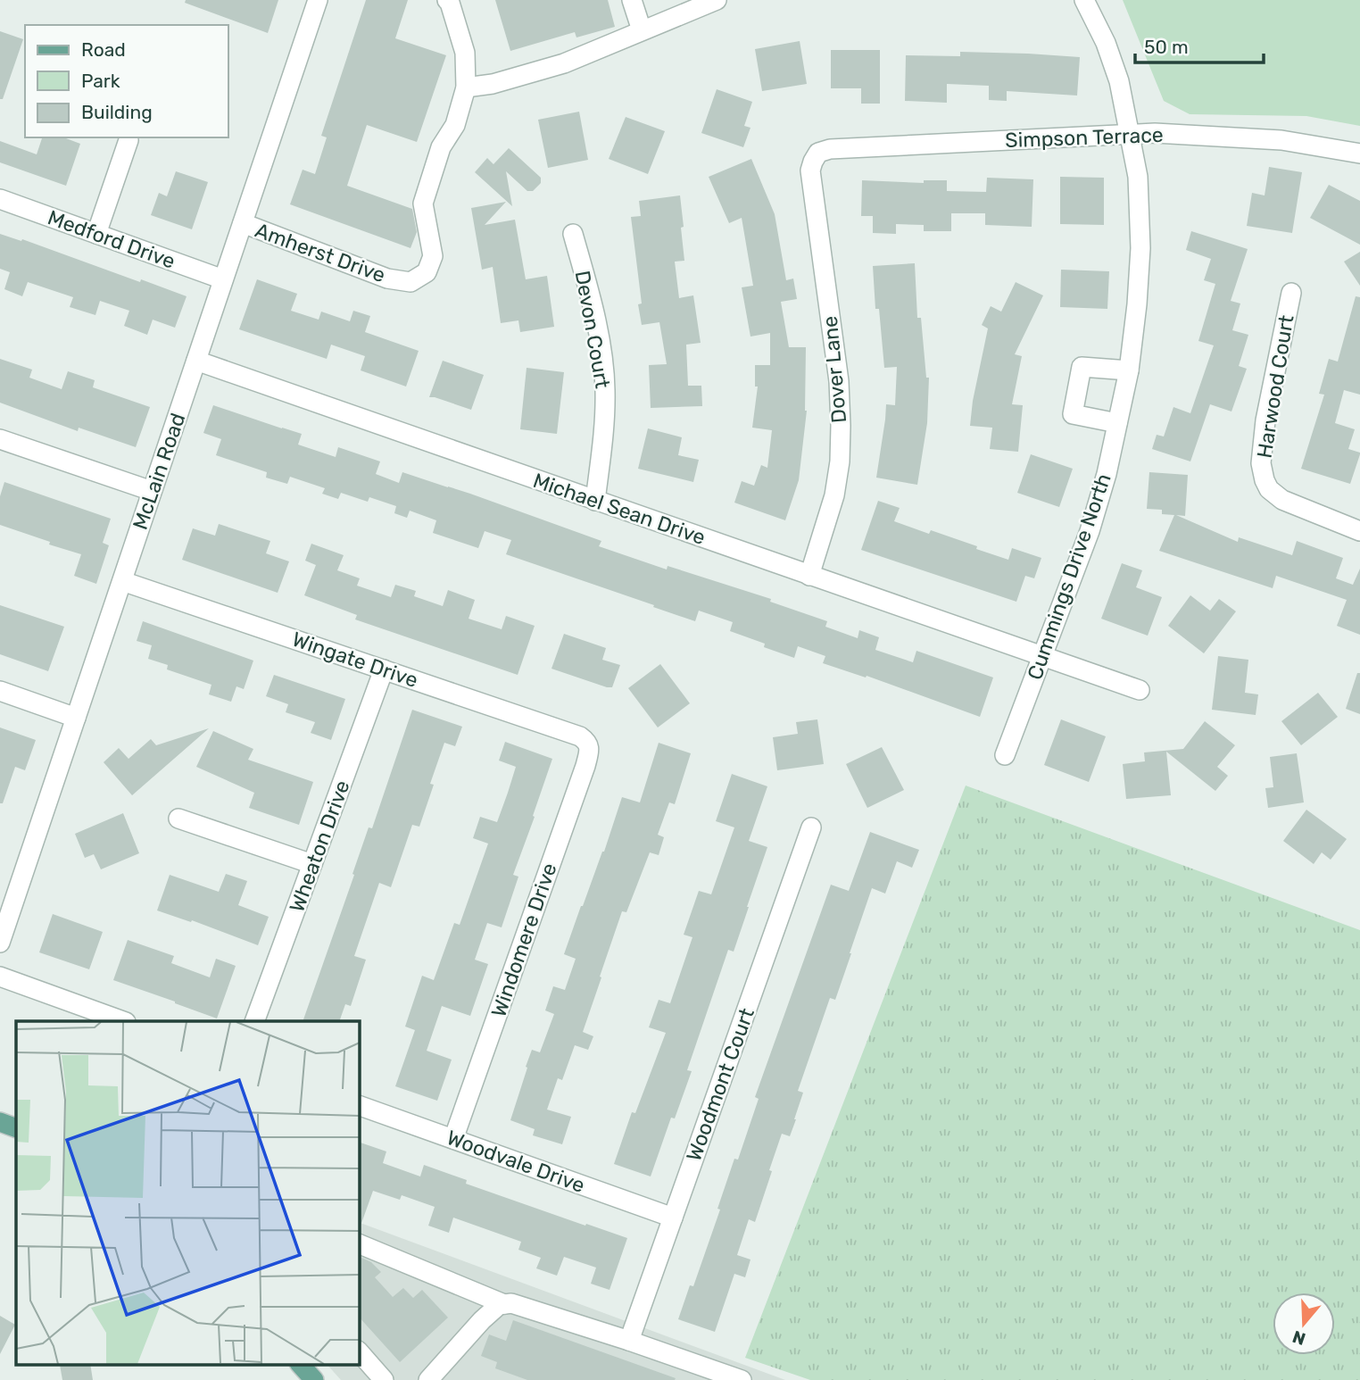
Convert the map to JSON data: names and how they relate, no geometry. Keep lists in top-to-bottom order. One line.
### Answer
{"streets":{"street":["Simpson Terrace","Medford Drive","Amherst Drive","Devon Court","Dover Lane","Harwood Court","McLain Road","Michael Sean Drive","Cummings Drive North","Wingate Drive","Wheaton Drive","Windomere Drive","Woodmont Court","Woodvale Drive"]},"crossings":[["Simpson Terrace","Dover Lane"],["Simpson Terrace","Cummings Drive North"],["Medford Drive","McLain Road"],["Amherst Drive","McLain Road"],["Devon Court","Michael Sean Drive"],["Dover Lane","Michael Sean Drive"],["McLain Road","Michael Sean Drive"],["McLain Road","Wingate Drive"],["Michael Sean Drive","Cummings Drive North"],["Wingate Drive","Wheaton Drive"],["Wingate Drive","Windomere Drive"],["Windomere Drive","Woodvale Drive"],["Woodmont Court","Woodvale Drive"]],"legend":["Road","Park","Building"],"scale_bar":"50 m","north":"bottom"}
